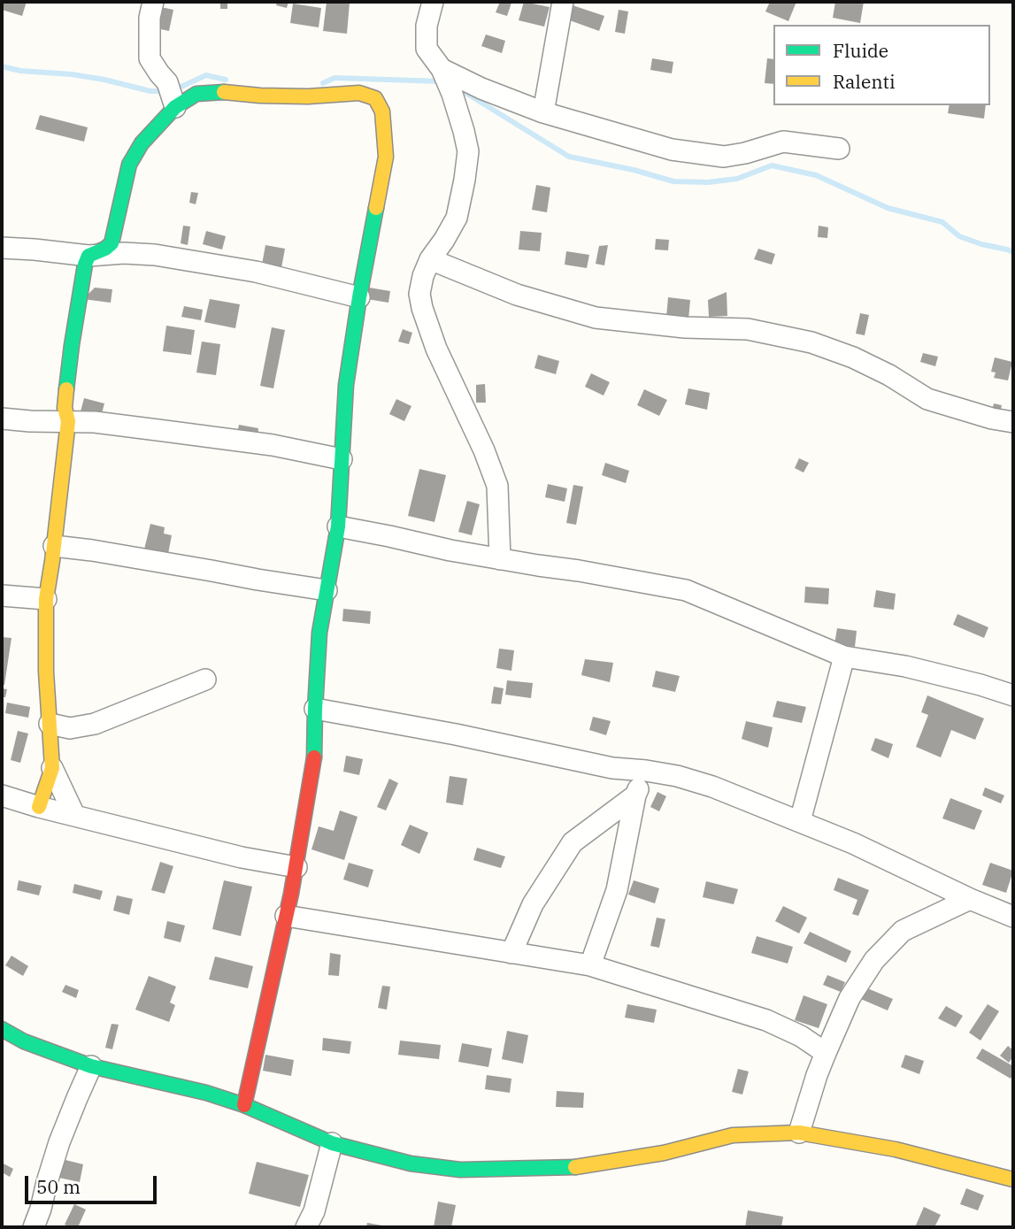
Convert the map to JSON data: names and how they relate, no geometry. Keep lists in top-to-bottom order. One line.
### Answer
{"legend":["Fluide","Ralenti"],"scale_bar":"50 m"}
